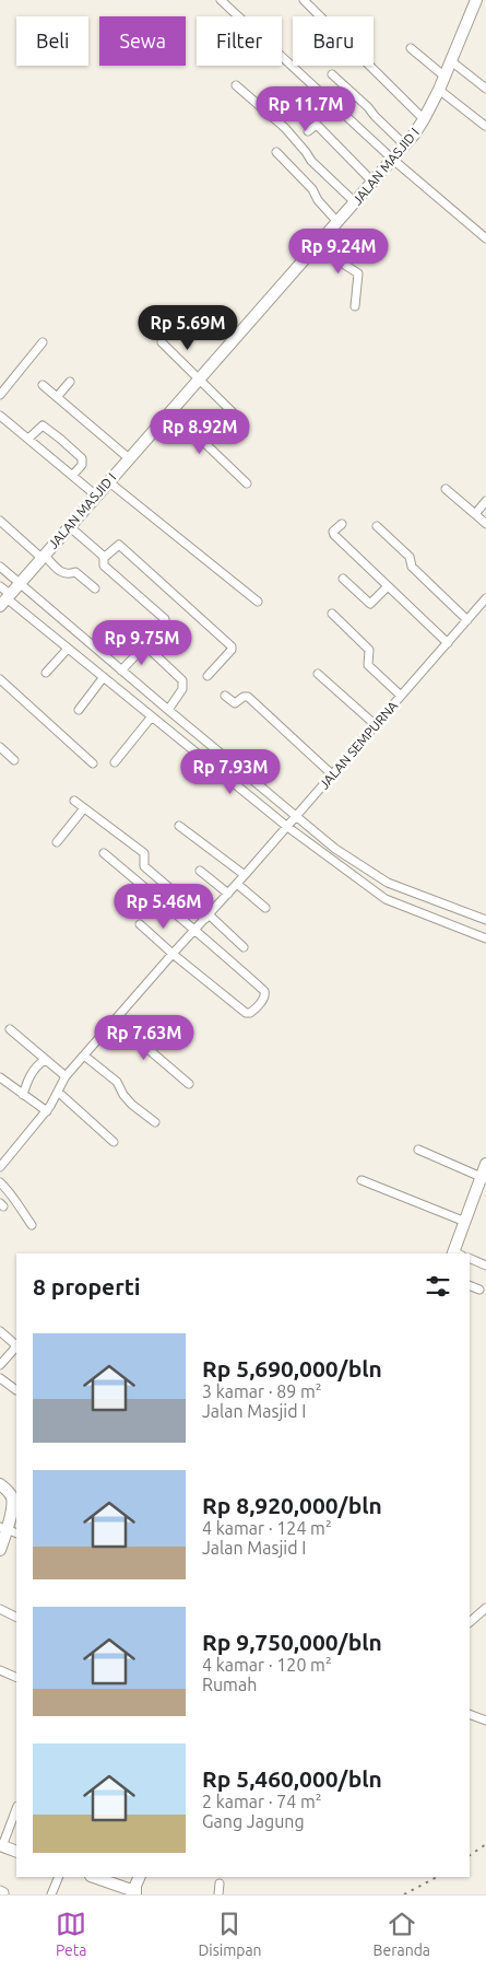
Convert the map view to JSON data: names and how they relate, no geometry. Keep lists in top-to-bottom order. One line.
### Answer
{"streets":{"main road":["JALAN MASJID I"],"street":["JALAN SEMPURNA"]},"page":{"chip":["Beli","Sewa","Filter","Baru"],"price":["Rp 11.7M","Rp 9.24M","Rp 5.69M","Rp 8.92M","Rp 9.75M","Rp 7.93M","Rp 5.46M","Rp 7.63M"],"heading":"8 properti","list":[{"name":"Rp 5,690,000/bln","note":"3 kamar · 89 m² · Jalan Masjid I"},{"name":"Rp 8,920,000/bln","note":"4 kamar · 124 m² · Jalan Masjid I"},{"name":"Rp 9,750,000/bln","note":"4 kamar · 120 m² · Rumah"},{"name":"Rp 5,460,000/bln","note":"2 kamar · 74 m² · Gang Jagung"}],"tabs":["Peta","Disimpan","Beranda"]}}
